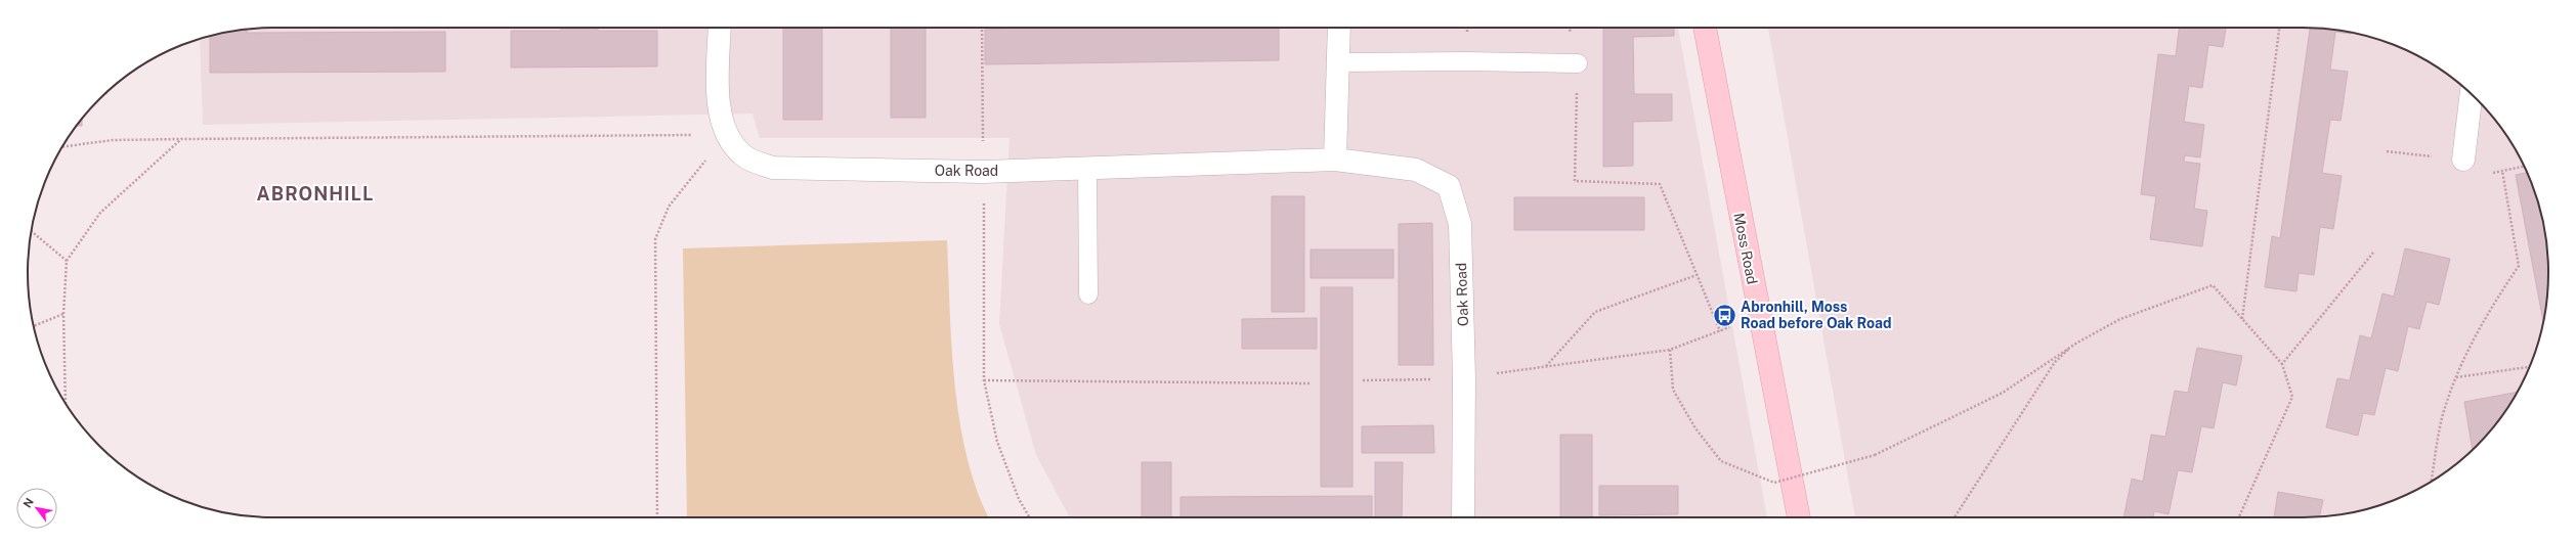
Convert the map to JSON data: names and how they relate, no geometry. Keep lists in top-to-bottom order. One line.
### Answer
{"streets":{"street":["Oak Road","Moss Road"]},"districts":["ABRONHILL"],"places":{"bus stop":["Abronhill, Moss Road before Oak Road"]},"north":"top left"}
